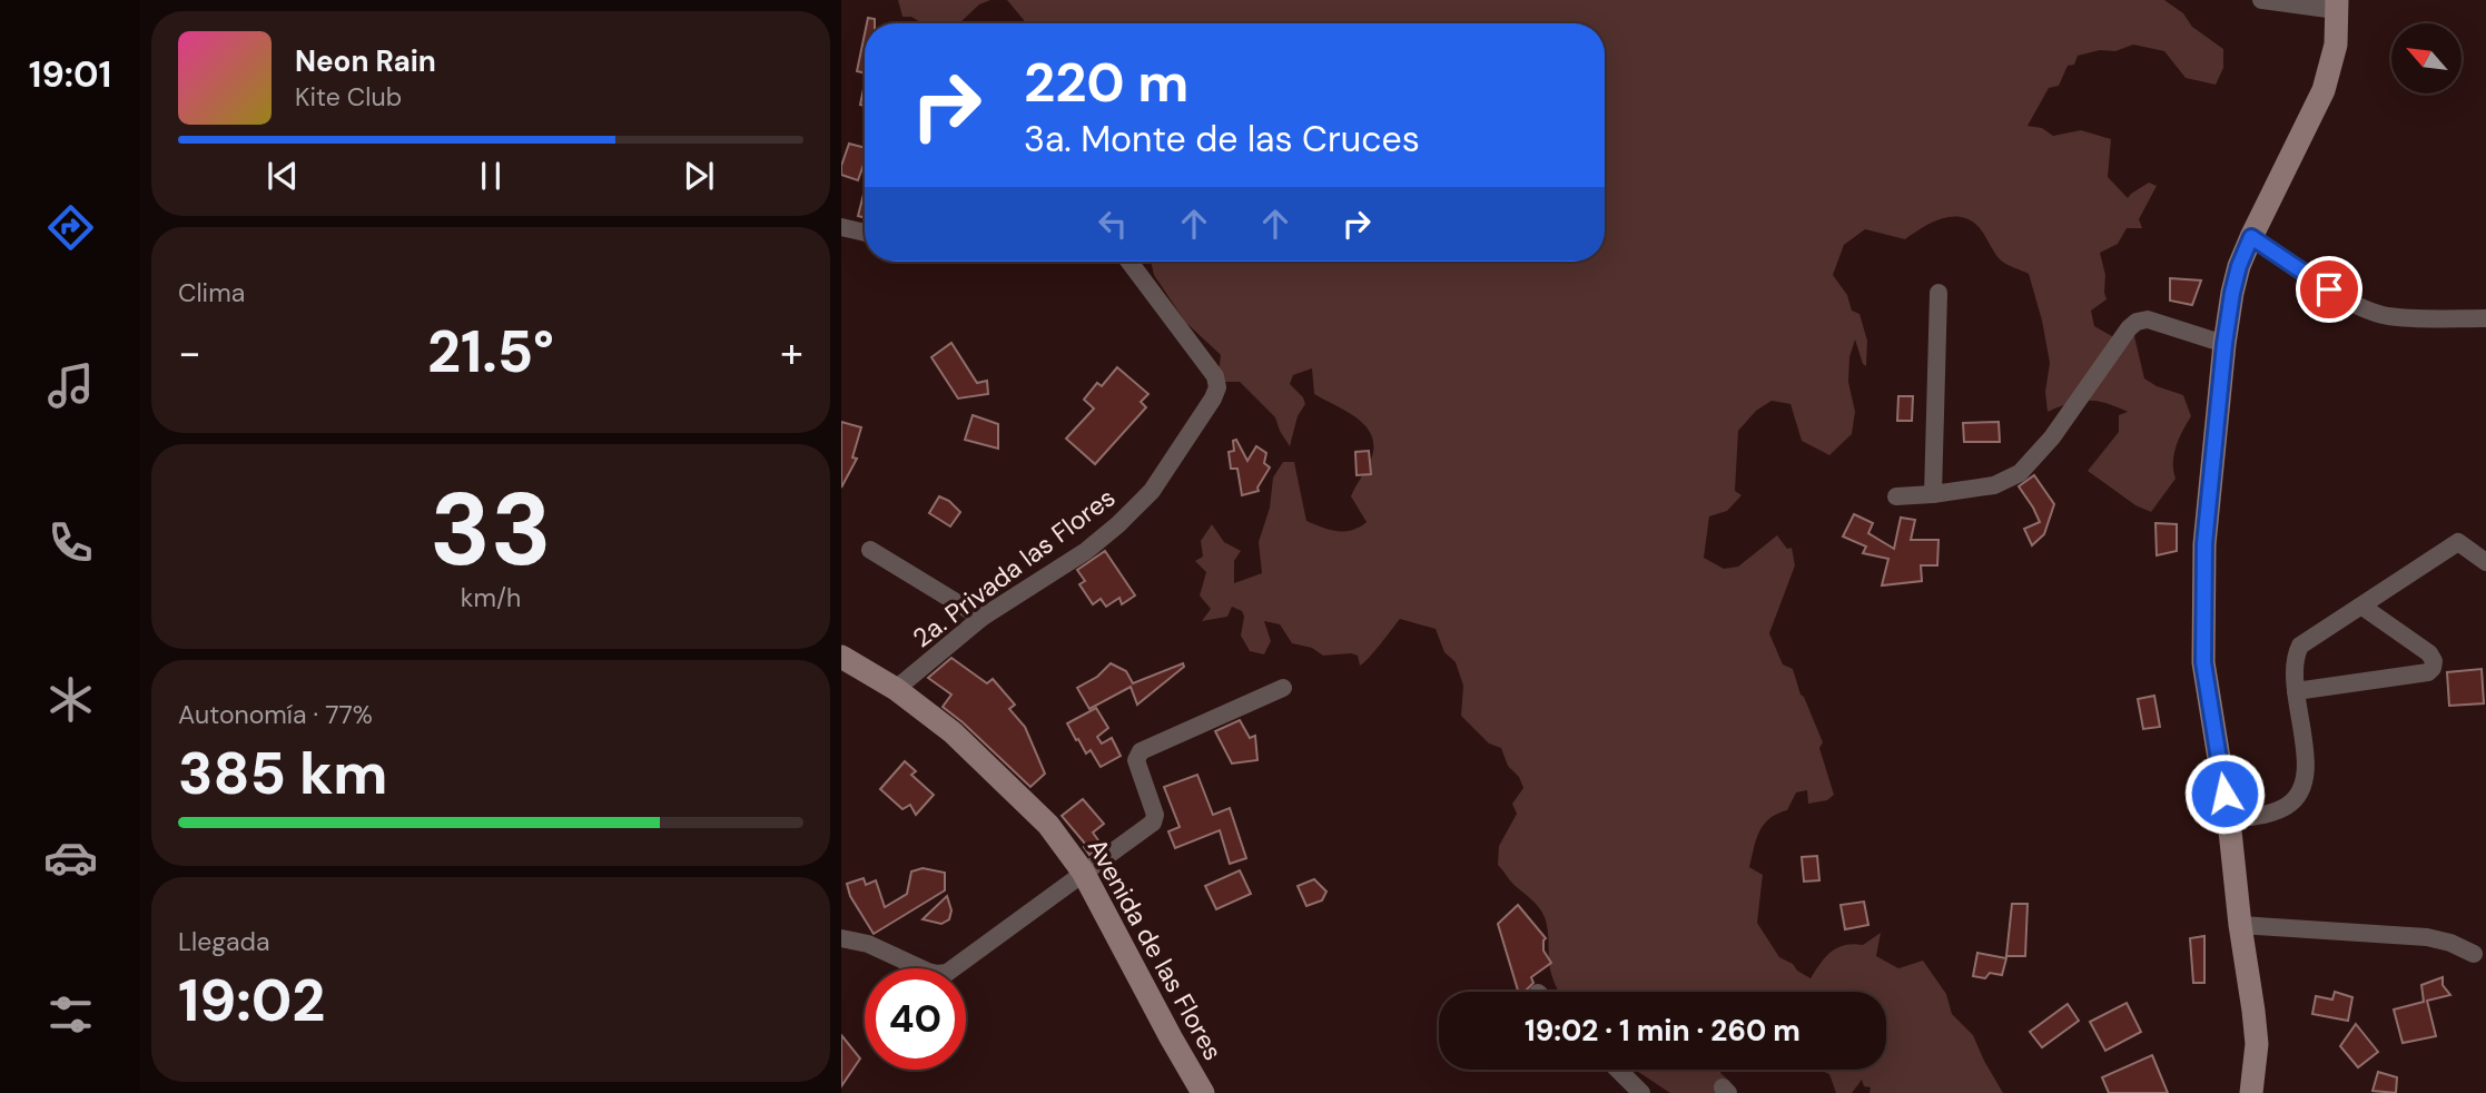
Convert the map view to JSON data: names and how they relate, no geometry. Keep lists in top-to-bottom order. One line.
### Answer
{"streets":{"street":["2a. Privada las Flores","Avenida de las Flores"]},"crossings":[["2a. Privada las Flores","Avenida de las Flores"]],"north":"top left","page":{"tabs":"19:01","turn":["220 m","3a. Monte de las Cruces"],"song":["Neon Rain","Kite Club"],"tile":["Clima",["33","km/h"],["Autonomía · 77%","385 km"],["Llegada","19:02"]],"heat":["−","21.5°","+"],"limit":"40","trip":"19:02 · 1 min · 260 m"}}
